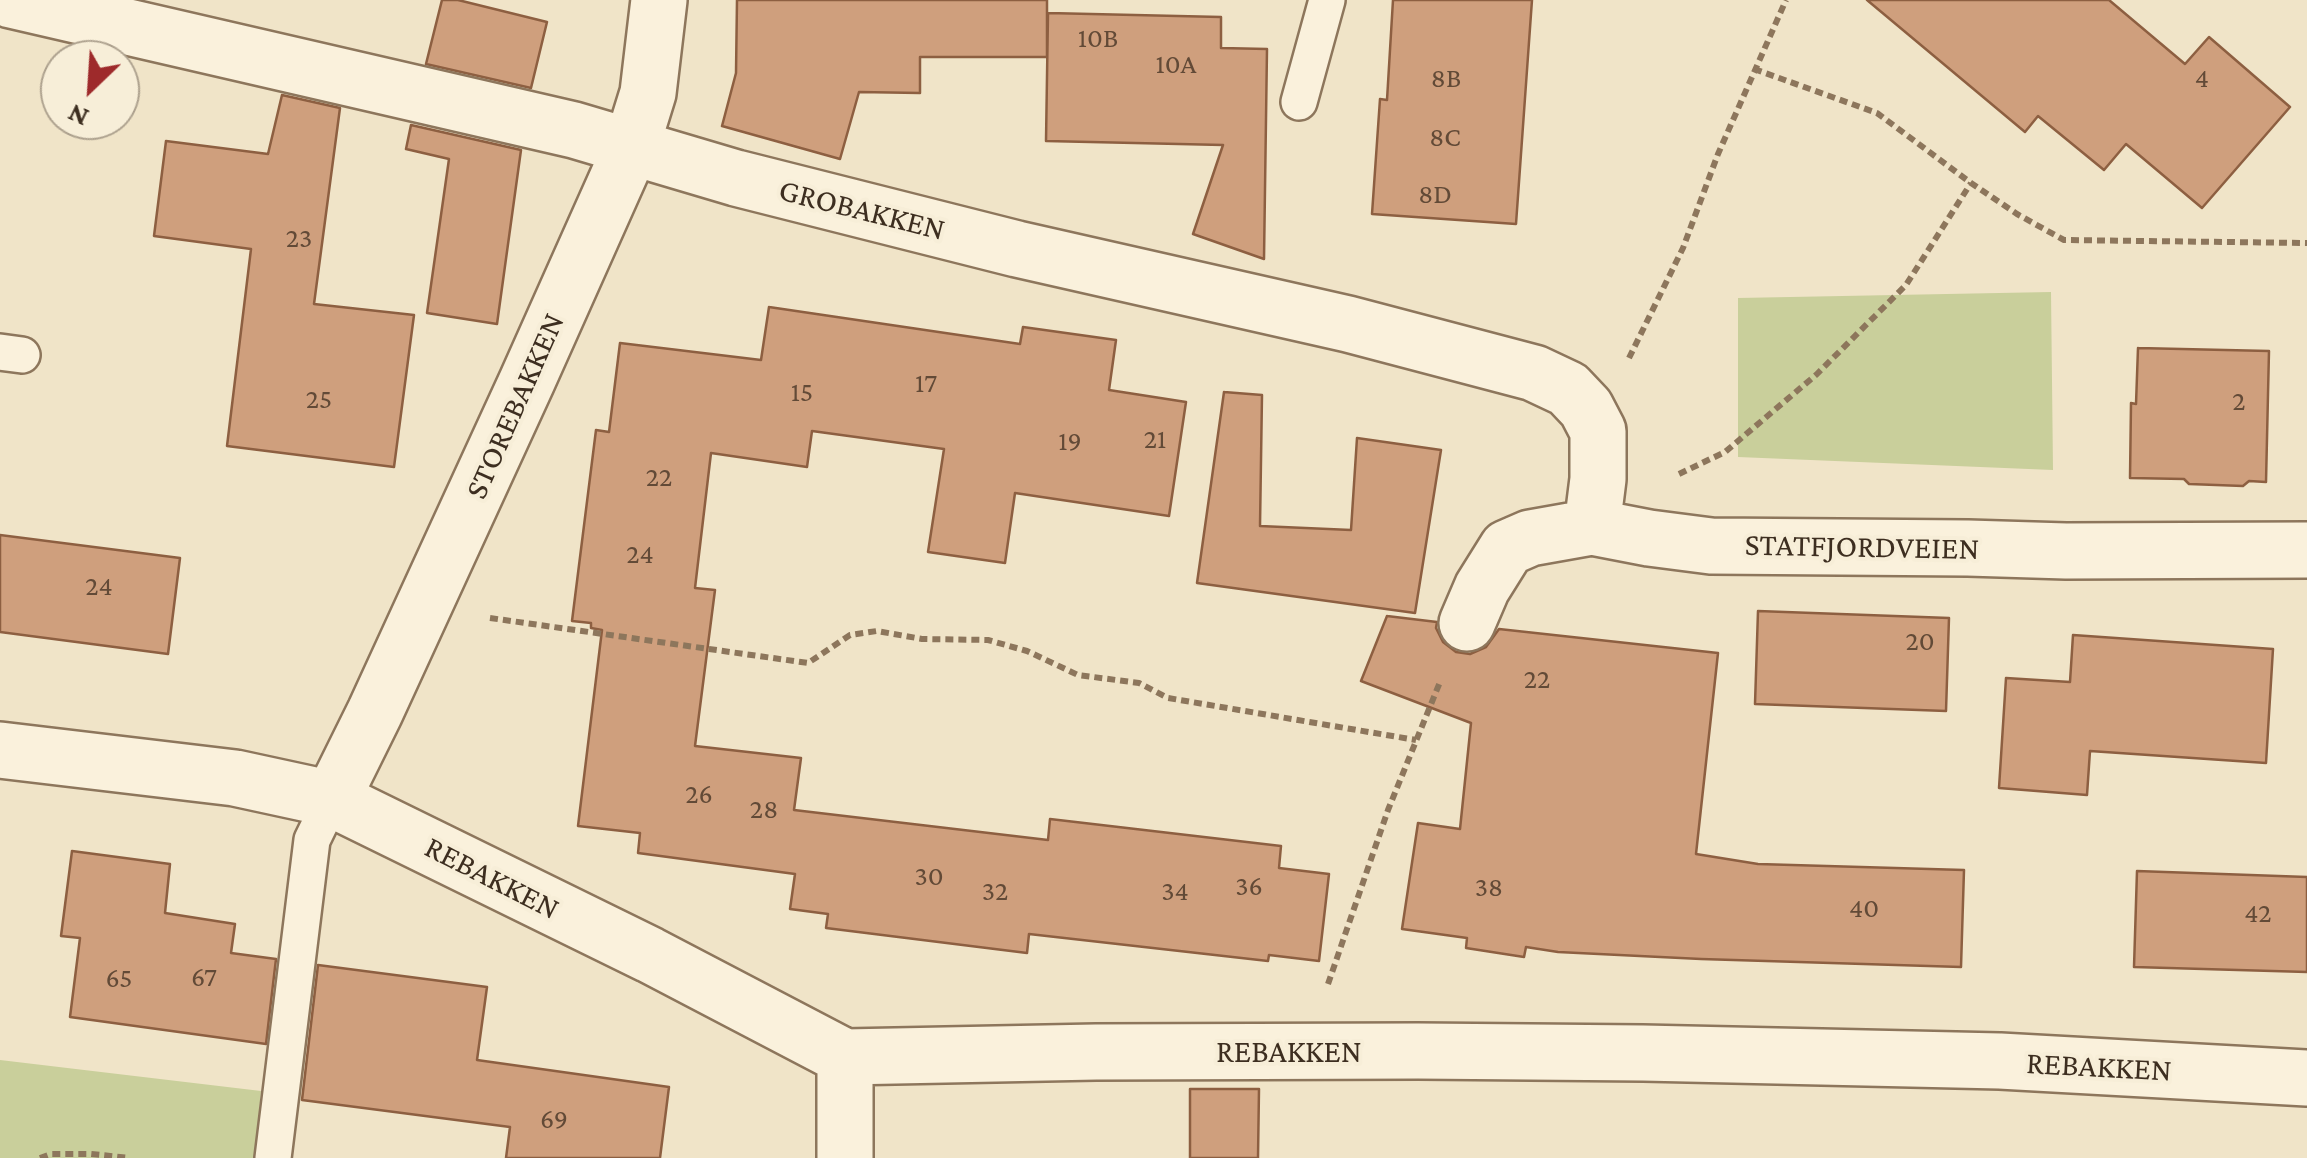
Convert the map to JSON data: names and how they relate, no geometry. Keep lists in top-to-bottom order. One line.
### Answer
{"streets":{"street":["GROBAKKEN","STOREBAKKEN","STATFJORDVEIEN","REBAKKEN"]},"crossings":[["GROBAKKEN","STOREBAKKEN"],["STOREBAKKEN","REBAKKEN"]],"house_numbers":["10B","10A","8B","4","8C","8D","23","17","15","25","2","21","19","22","24","24","20","22","26","28","30","36","38","32","34","40","42","67","65","69"],"north":"bottom left"}
